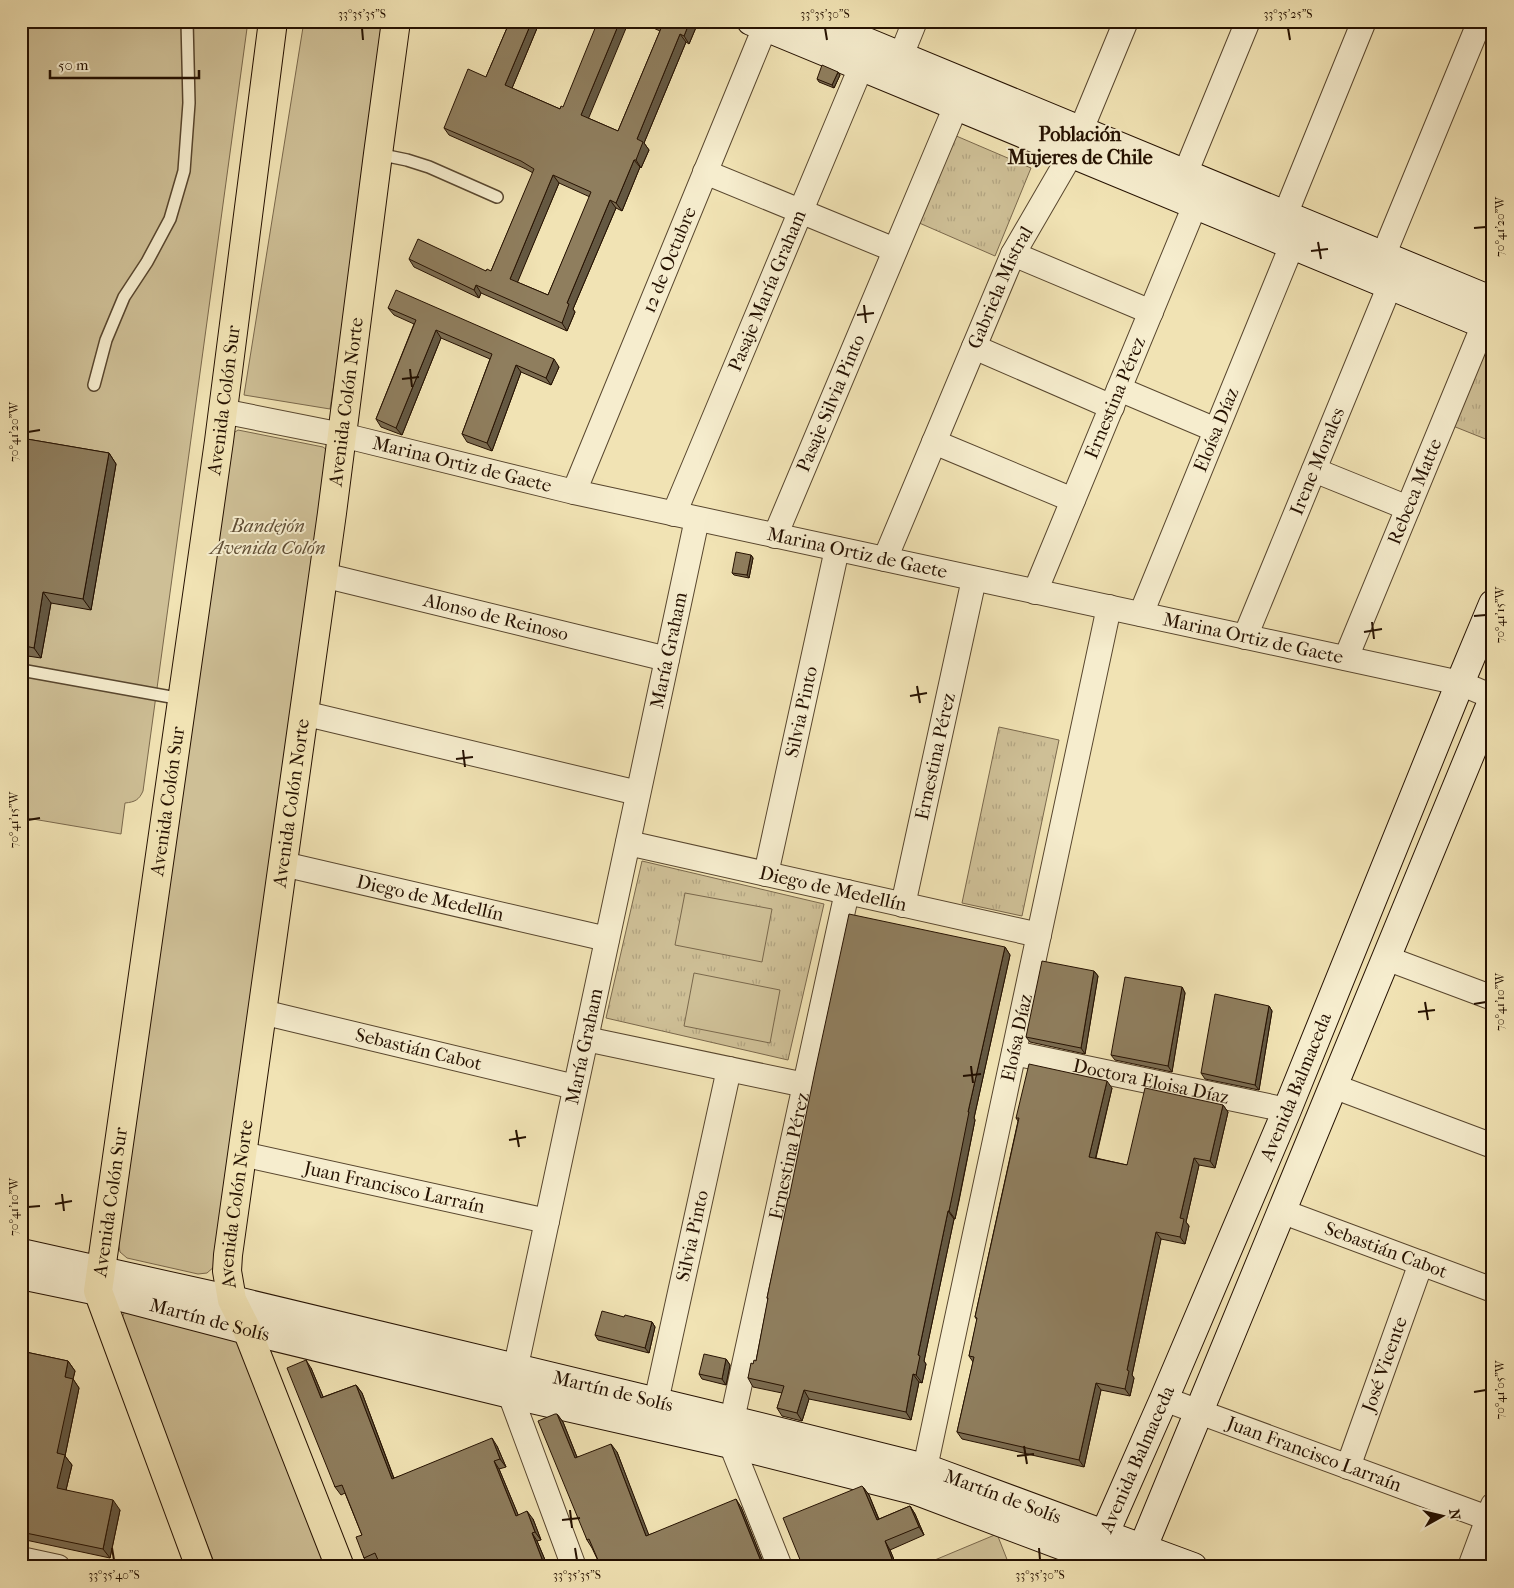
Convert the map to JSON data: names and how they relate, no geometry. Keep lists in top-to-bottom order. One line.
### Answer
{"streets":{"main road":["Avenida Colón Sur","Avenida Colón Norte"],"street":["12 de Octubre","Gabriela Mistral","Pasaje María Graham","Ernestina Pérez","Pasaje Silvia Pinto","Eloísa Díaz","Irene Morales","Marina Ortiz de Gaete","Rebeca Matte","Alonso de Reinoso","María Graham","Silvia Pinto","Diego de Medellín","Sebastián Cabot","Doctora Eloisa Díaz","Avenida Balmaceda","Juan Francisco Larraín","Martín de Solís","José Vicente"]},"crossings":[["12 de Octubre","Marina Ortiz de Gaete"],["Gabriela Mistral","Marina Ortiz de Gaete"],["Pasaje María Graham","Marina Ortiz de Gaete"],["Ernestina Pérez","Marina Ortiz de Gaete"],["Ernestina Pérez","Diego de Medellín"],["Ernestina Pérez","Martín de Solís"],["Avenida Colón Sur","Marina Ortiz de Gaete"],["Avenida Colón Sur","Martín de Solís"],["Avenida Colón Norte","Marina Ortiz de Gaete"],["Avenida Colón Norte","Alonso de Reinoso"],["Avenida Colón Norte","Diego de Medellín"],["Avenida Colón Norte","Sebastián Cabot"],["Avenida Colón Norte","Juan Francisco Larraín"],["Avenida Colón Norte","Martín de Solís"],["Pasaje Silvia Pinto","Marina Ortiz de Gaete"],["Eloísa Díaz","Marina Ortiz de Gaete"],["Eloísa Díaz","Diego de Medellín"],["Eloísa Díaz","Doctora Eloisa Díaz"],["Eloísa Díaz","Martín de Solís"],["Irene Morales","Marina Ortiz de Gaete"],["Marina Ortiz de Gaete","Rebeca Matte"],["Marina Ortiz de Gaete","María Graham"],["Marina Ortiz de Gaete","Silvia Pinto"],["Marina Ortiz de Gaete","Avenida Balmaceda"],["Alonso de Reinoso","María Graham"],["María Graham","Diego de Medellín"],["María Graham","Sebastián Cabot"],["María Graham","Juan Francisco Larraín"],["María Graham","Martín de Solís"],["Silvia Pinto","Diego de Medellín"],["Silvia Pinto","Martín de Solís"],["Sebastián Cabot","Avenida Balmaceda"],["Sebastián Cabot","José Vicente"],["Doctora Eloisa Díaz","Avenida Balmaceda"],["Avenida Balmaceda","Juan Francisco Larraín"],["Avenida Balmaceda","Martín de Solís"],["Juan Francisco Larraín","José Vicente"]],"districts":["Población Mujeres de Chile"],"parks":["Bandejón Avenida Colón"],"scale_bar":"50 m","north":"right","coordinates":["33°35'35\"S","33°35'30\"S","33°35'25\"S","70°41'20\"W","70°41'15\"W","70°41'10\"W","70°41'05\"W","33°35'40\"S"]}
